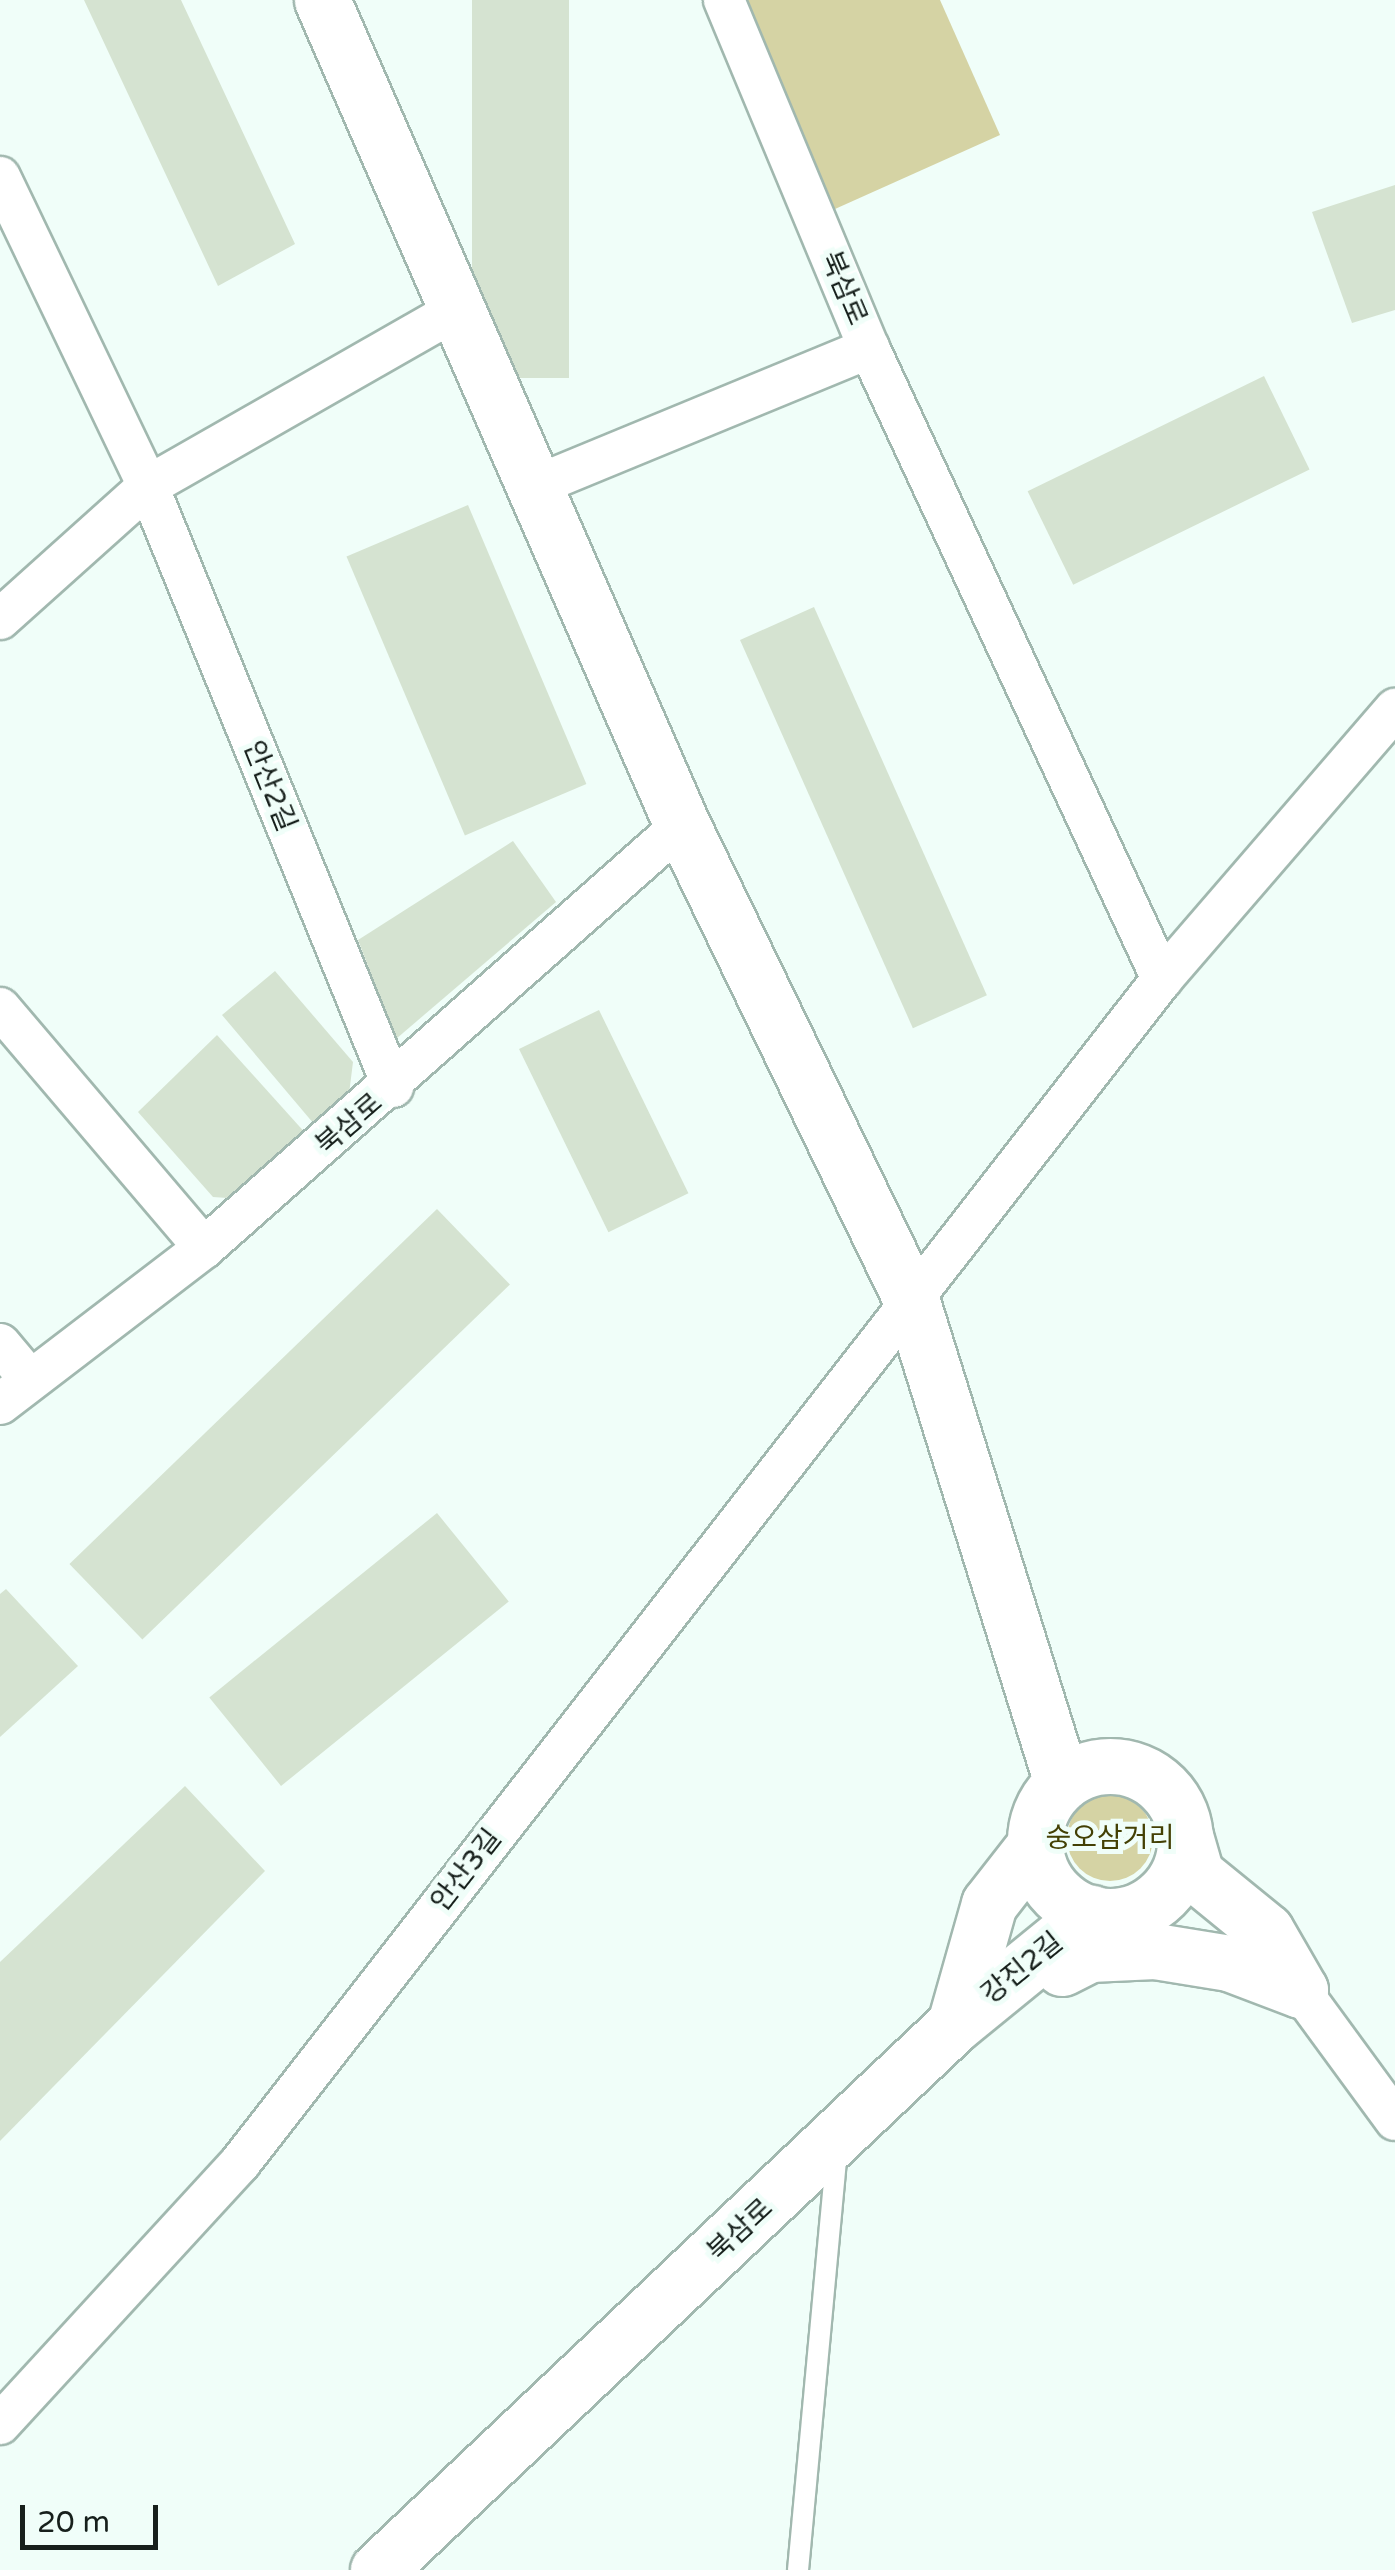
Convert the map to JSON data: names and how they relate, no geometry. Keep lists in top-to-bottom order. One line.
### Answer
{"streets":{"street":["북삼로","안산2길","안산3길","강진2길"]},"crossings":[["북삼로","안산2길"],["북삼로","강진2길"]],"parks":["숭오삼거리"],"scale_bar":"20 m"}
